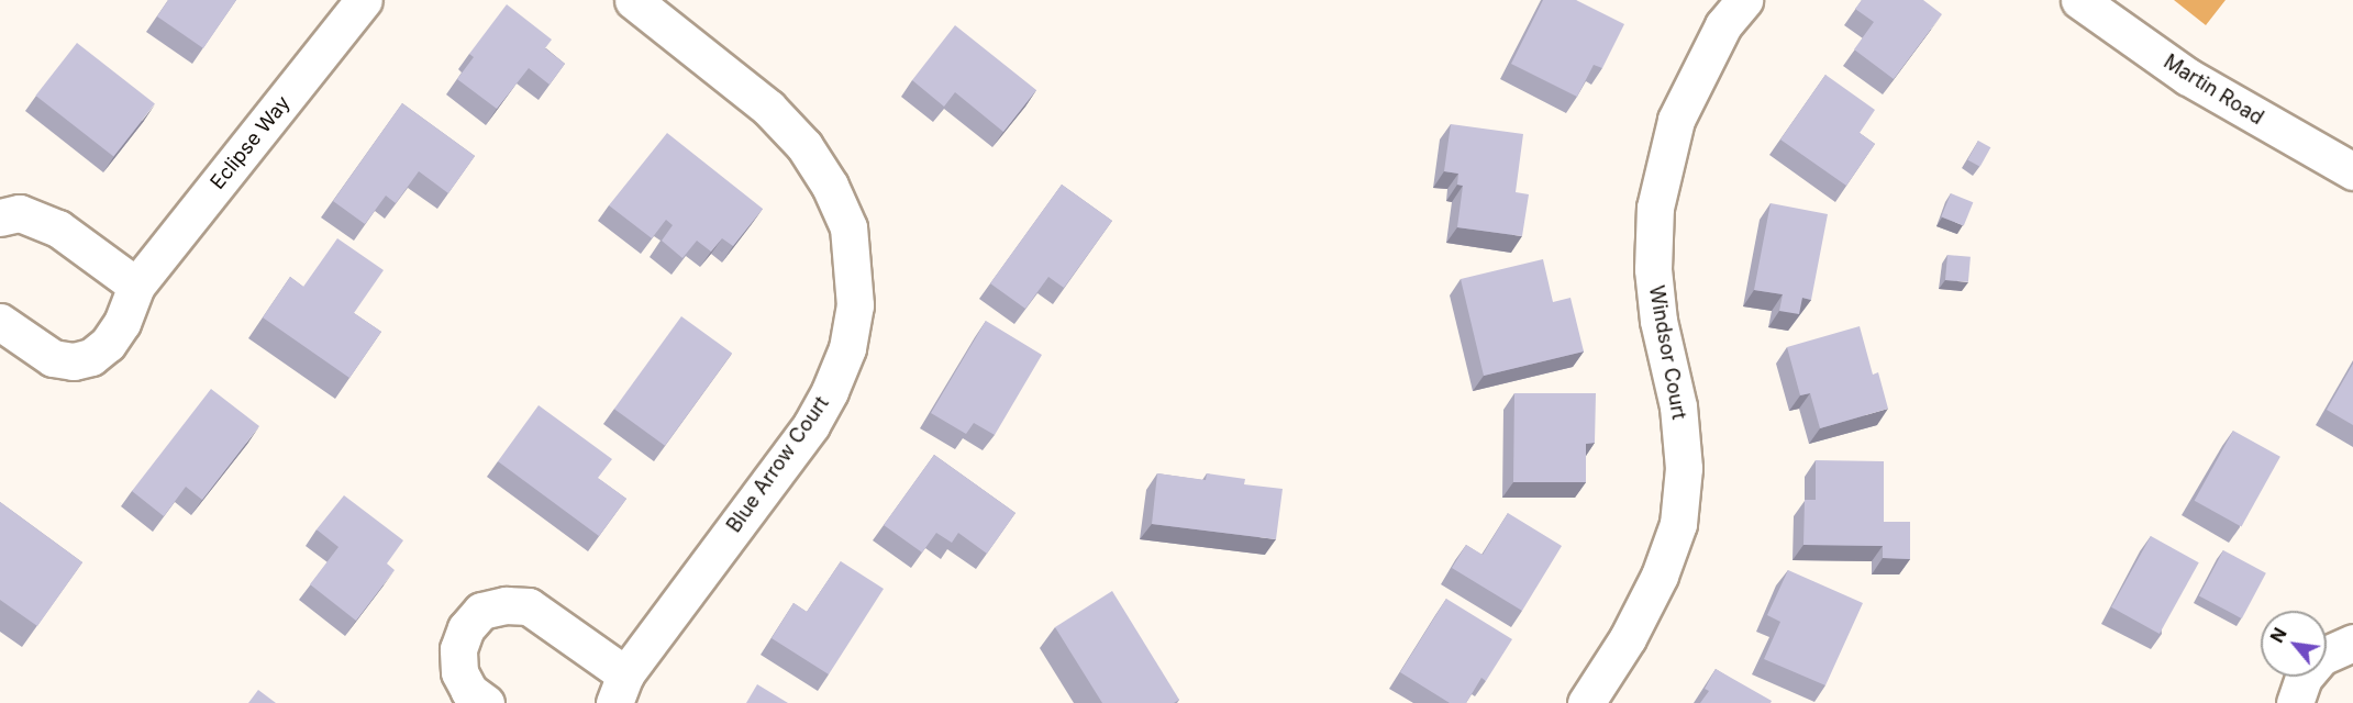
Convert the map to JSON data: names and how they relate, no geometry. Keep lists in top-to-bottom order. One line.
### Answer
{"streets":{"street":["Martin Road","Eclipse Way","Windsor Court","Blue Arrow Court"]},"north":"top left"}
